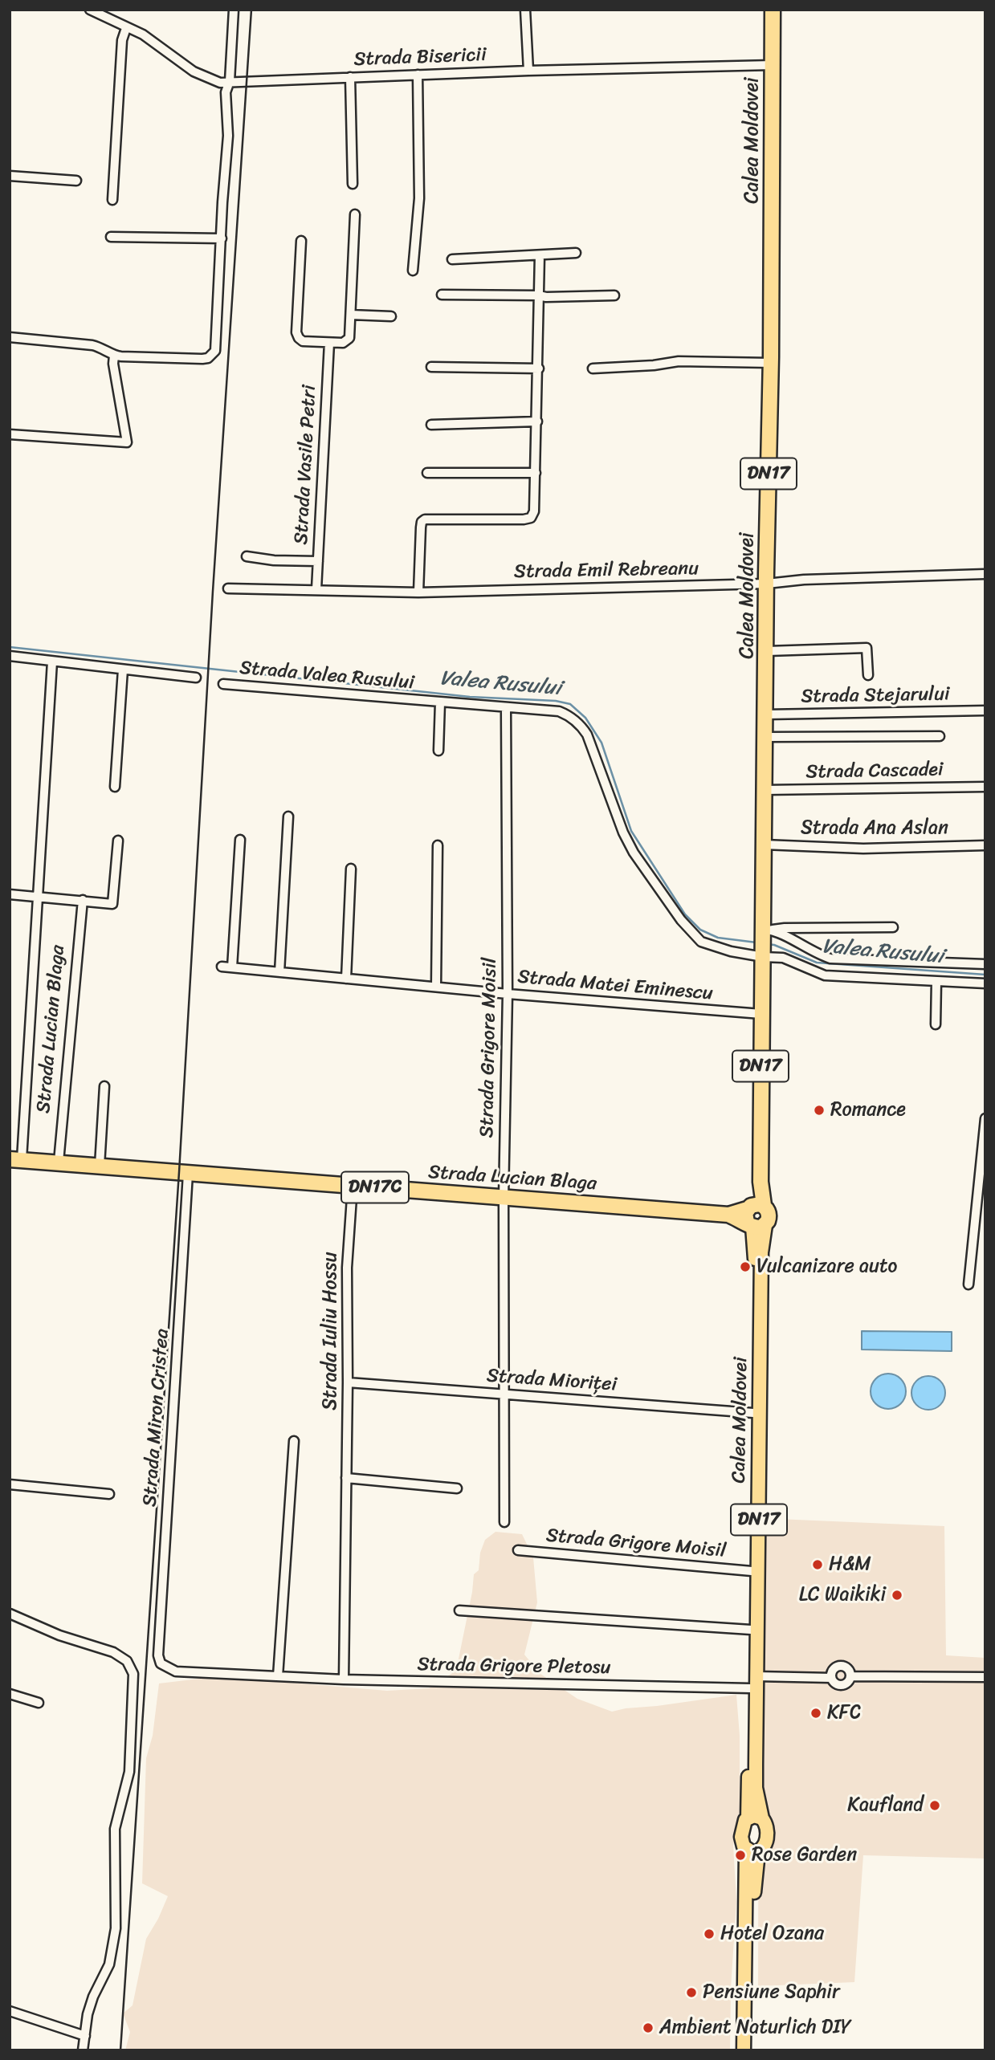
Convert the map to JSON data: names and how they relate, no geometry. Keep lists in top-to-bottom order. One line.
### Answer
{"streets":{"highway":["Calea Moldovei","DN17","Strada Lucian Blaga","DN17C"],"street":["Strada Bisericii","Strada Vasile Petri","Strada Emil Rebreanu","Strada Valea Rusului","Strada Stejarului","Strada Cascadei","Strada Ana Aslan","Strada Matei Eminescu","Strada Grigore Moisil","Strada Iuliu Hossu","Strada Mioriței","Strada Miron Cristea","Strada Grigore Pletosu"]},"crossings":[["Strada Bisericii","Calea Moldovei"],["Calea Moldovei","Strada Emil Rebreanu"],["Calea Moldovei","Strada Valea Rusului"],["Calea Moldovei","Strada Stejarului"],["Calea Moldovei","Strada Cascadei"],["Calea Moldovei","Strada Ana Aslan"],["Calea Moldovei","Strada Matei Eminescu"],["Calea Moldovei","Strada Lucian Blaga"],["Calea Moldovei","Strada Grigore Moisil"],["Calea Moldovei","Strada Mioriței"],["Calea Moldovei","Strada Grigore Pletosu"],["Strada Vasile Petri","Strada Emil Rebreanu"],["Strada Valea Rusului","Strada Grigore Moisil"],["Strada Matei Eminescu","Strada Grigore Moisil"],["Strada Lucian Blaga","Strada Grigore Moisil"],["Strada Lucian Blaga","Strada Iuliu Hossu"],["Strada Lucian Blaga","Strada Miron Cristea"],["Strada Grigore Moisil","Strada Mioriței"],["Strada Iuliu Hossu","Strada Mioriței"],["Strada Iuliu Hossu","Strada Grigore Pletosu"],["Strada Miron Cristea","Strada Grigore Pletosu"]],"water":["Valea Rusului"],"places":["Romance","Vulcanizare auto","H&M","LC Waikiki","KFC","Kaufland","Rose Garden","Hotel Ozana","Pensiune Saphir","Ambient Naturlich DIY"]}
